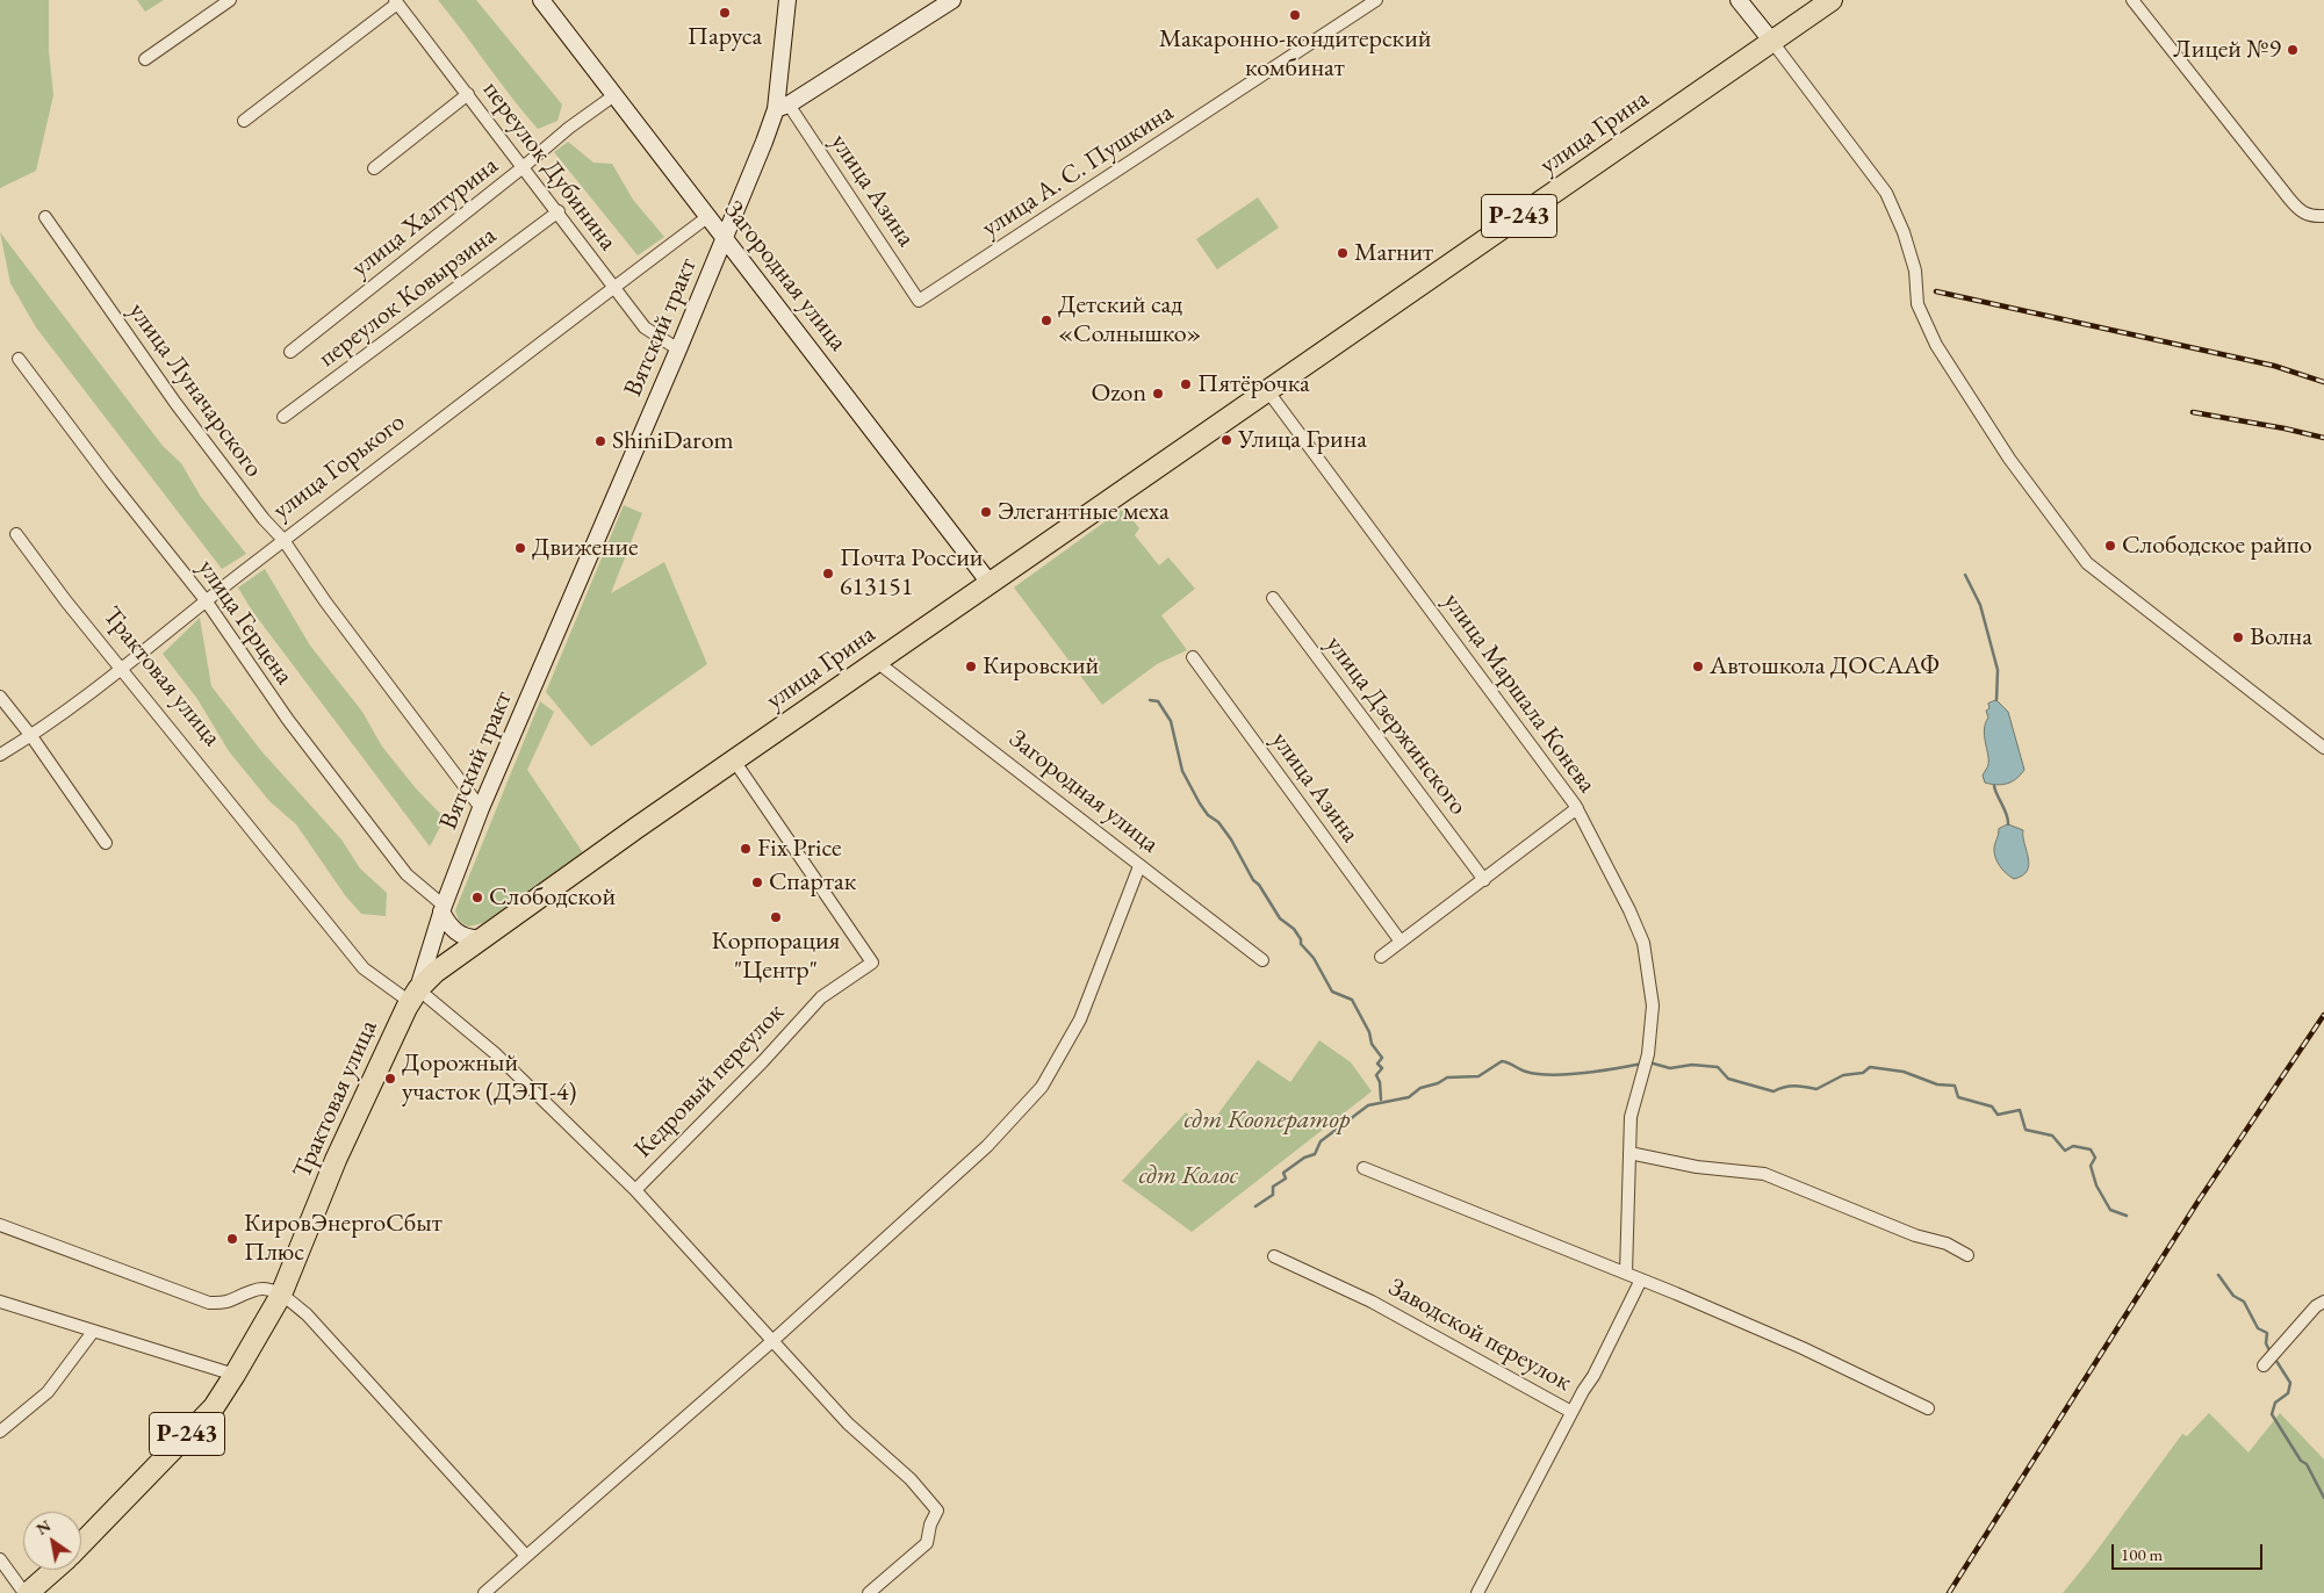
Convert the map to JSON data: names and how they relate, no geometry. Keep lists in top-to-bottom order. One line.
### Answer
{"streets":{"highway":["улица Грина","Р-243","Трактовая улица"],"main road":["Загородная улица","Вятский тракт"],"street":["переулок Дубинина","улица А. С. Пушкина","улица Азина","улица Халтурина","переулок Ковырзина","улица Луначарского","улица Горького","улица Герцена","улица Маршала Конева","улица Дзержинского","Кедровый переулок","Заводской переулок"]},"crossings":[["улица Грина","Загородная улица"],["улица Грина","Вятский тракт"],["улица Грина","Трактовая улица"],["улица Грина","улица Маршала Конева"],["улица Грина","Кедровый переулок"],["переулок Дубинина","улица Халтурина"],["переулок Дубинина","переулок Ковырзина"],["переулок Дубинина","Вятский тракт"],["переулок Дубинина","улица Горького"],["улица А. С. Пушкина","улица Азина"],["улица Азина","Вятский тракт"],["улица Халтурина","Загородная улица"],["Загородная улица","Вятский тракт"],["Загородная улица","улица Горького"],["Вятский тракт","улица Луначарского"],["Вятский тракт","улица Герцена"],["Вятский тракт","Трактовая улица"],["Вятский тракт","Кедровый переулок"],["улица Луначарского","улица Горького"],["улица Горького","улица Герцена"],["улица Горького","Трактовая улица"],["Трактовая улица","Кедровый переулок"]],"parks":["сдт Кооператор","сдт Колос"],"places":["Паруса","Макаронно-кондитерский комбинат","Лицей №9","Магнит","Детский сад «Солнышко»","Пятёрочка","Ozon","Улица Грина","ShiniDarom","Элегантные меха","Слободское райпо","Движение","Почта России 613151","Волна","Кировский","Автошкола ДОСААФ","Fix Price","Спартак","Слободской","Корпорация \"Центр\"","Дорожный участок (ДЭП-4)","КировЭнергоСбыт Плюс"],"scale_bar":"100 m","north":"top left"}
